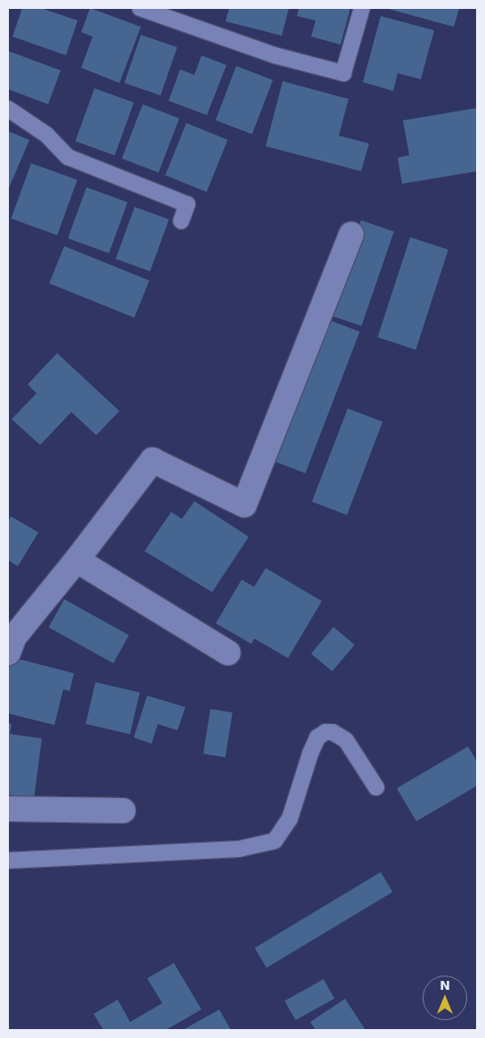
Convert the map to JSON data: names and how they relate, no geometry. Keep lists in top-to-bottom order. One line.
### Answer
{"north":"top"}
